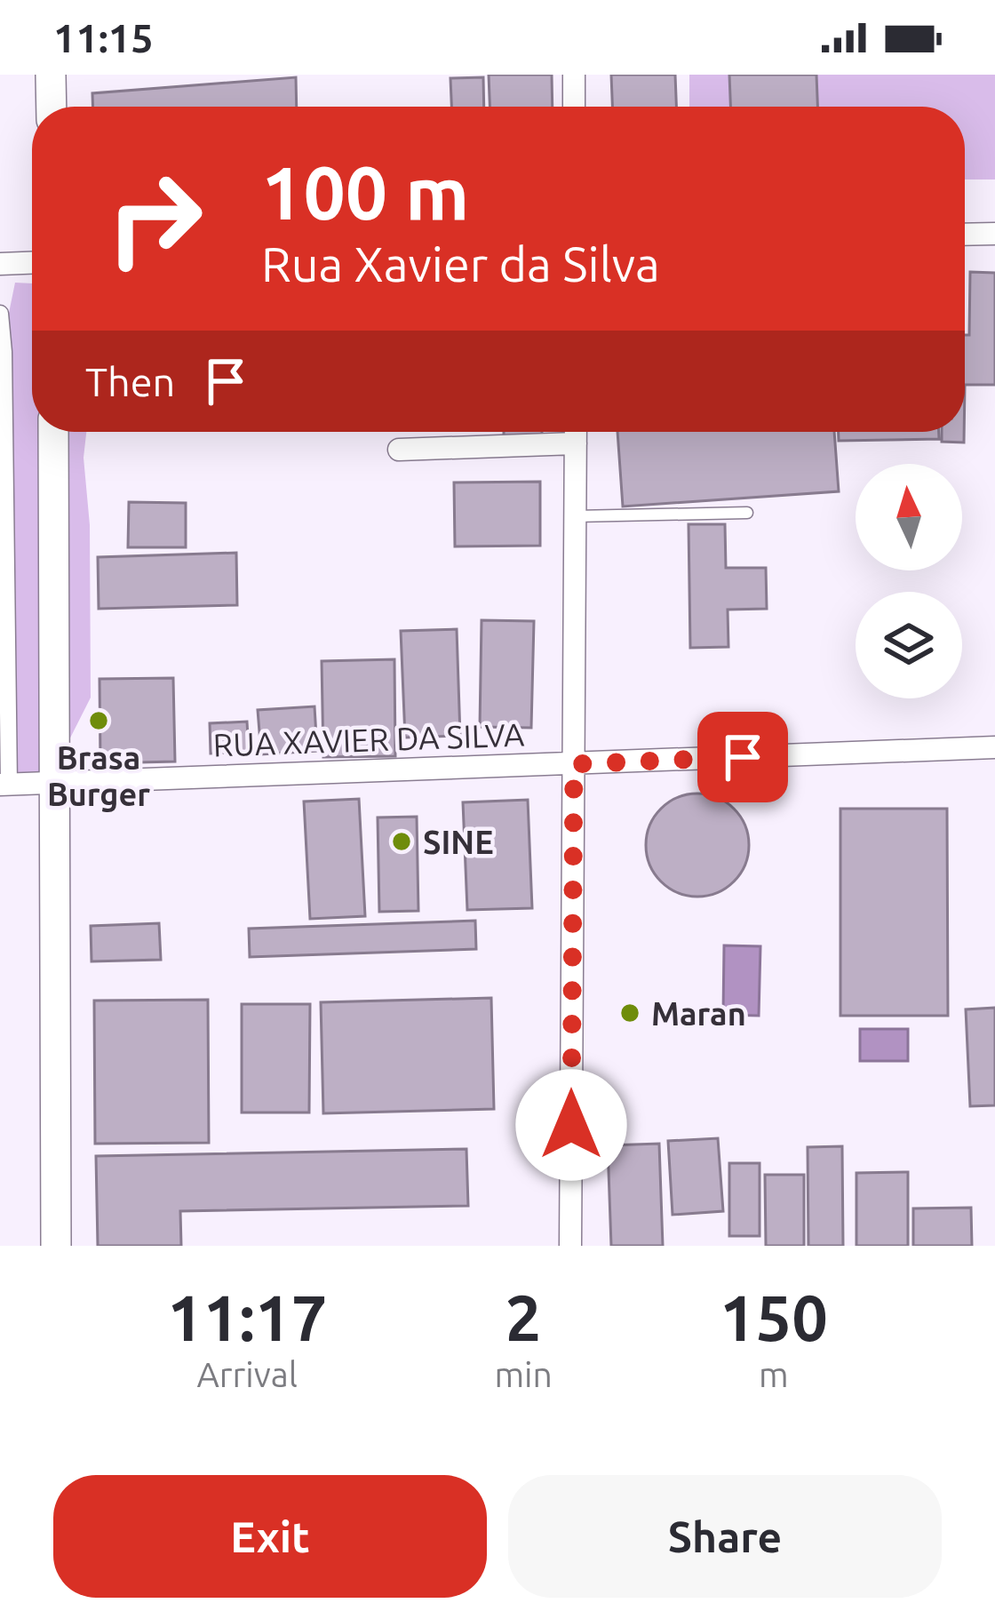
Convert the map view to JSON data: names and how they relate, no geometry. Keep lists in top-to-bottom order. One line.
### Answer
{"streets":{"street":["RUA XAVIER DA SILVA"]},"places":["Brasa Burger","SINE","Maran"],"north":"top","page":{"status":"11:15","turn":["100 m","Rua Xavier da Silva"],"then":"Then","eta":["11:17","Arrival","2","min","150","m"],"buttons":["Exit","Share"]}}
